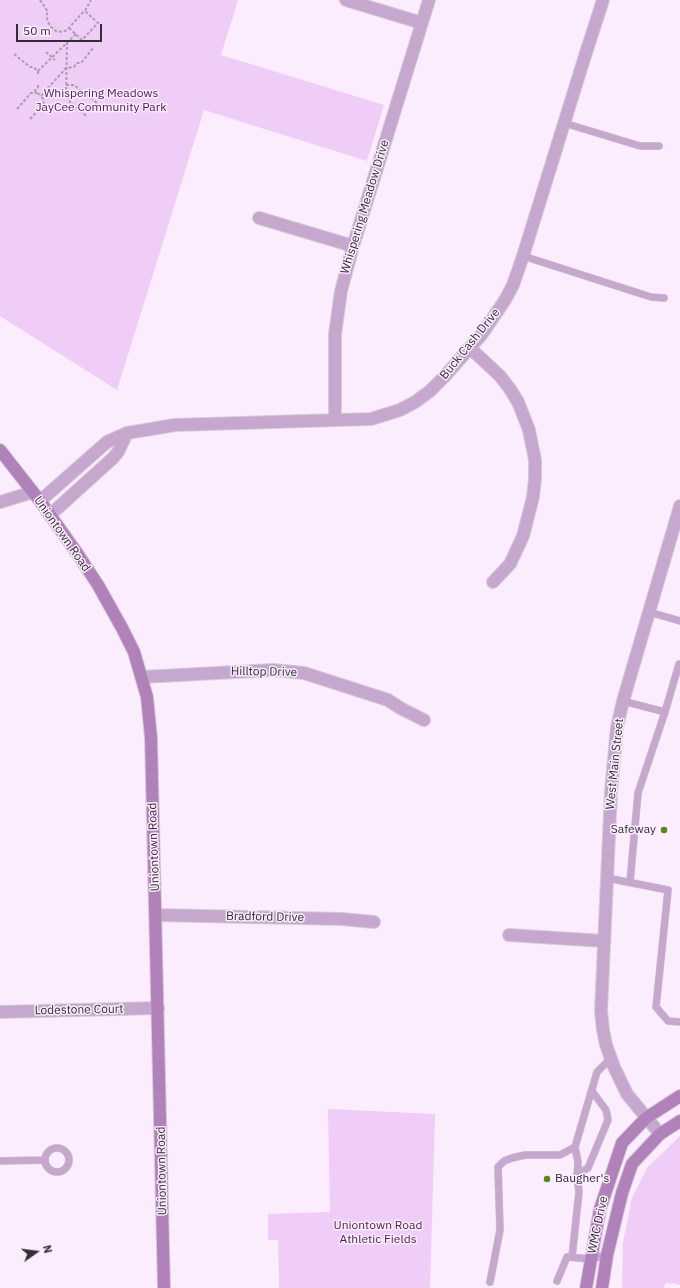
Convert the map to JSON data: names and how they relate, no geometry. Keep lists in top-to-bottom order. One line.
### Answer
{"streets":{"main road":["Uniontown Road","WMC Drive"],"street":["Whispering Meadow Drive","Buck Cash Drive","Hilltop Drive","West Main Street","Bradford Drive","Lodestone Court"]},"crossings":[["Whispering Meadow Drive","Buck Cash Drive"],["Buck Cash Drive","Uniontown Road"],["Uniontown Road","Hilltop Drive"],["Uniontown Road","Bradford Drive"],["Uniontown Road","Lodestone Court"],["West Main Street","WMC Drive"]],"parks":["Whispering Meadows JayCee Community Park","Uniontown Road Athletic Fields"],"places":["Safeway","Baugher's"],"scale_bar":"50 m","north":"right"}
